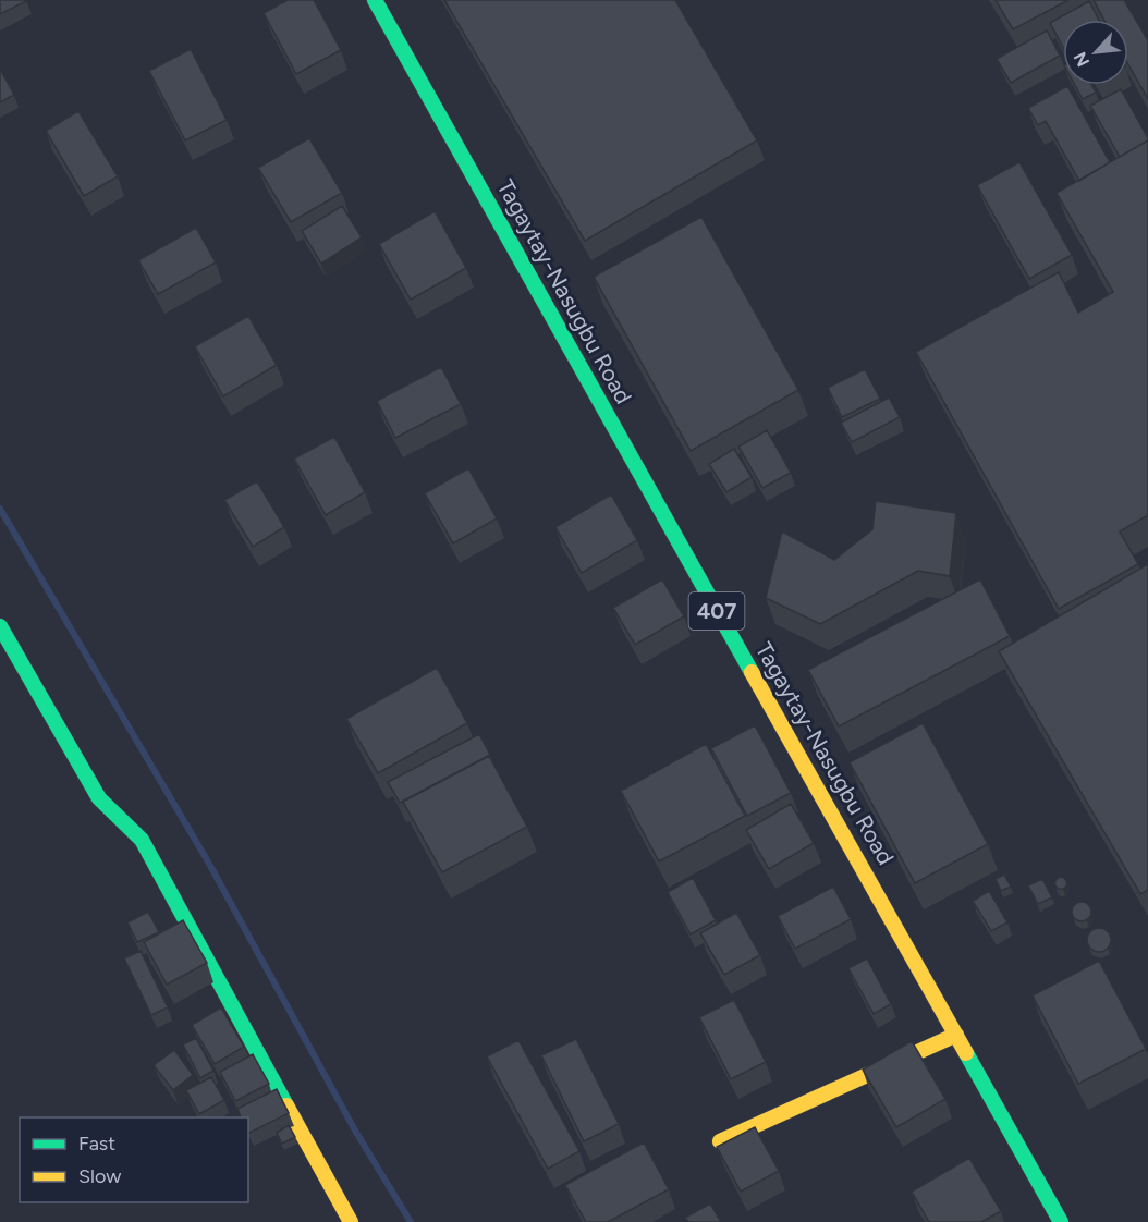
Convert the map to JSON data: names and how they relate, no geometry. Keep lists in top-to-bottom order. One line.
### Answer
{"streets":{"main road":["Tagaytay-Nasugbu Road","407"]},"legend":["Fast","Slow"],"north":"bottom left"}
